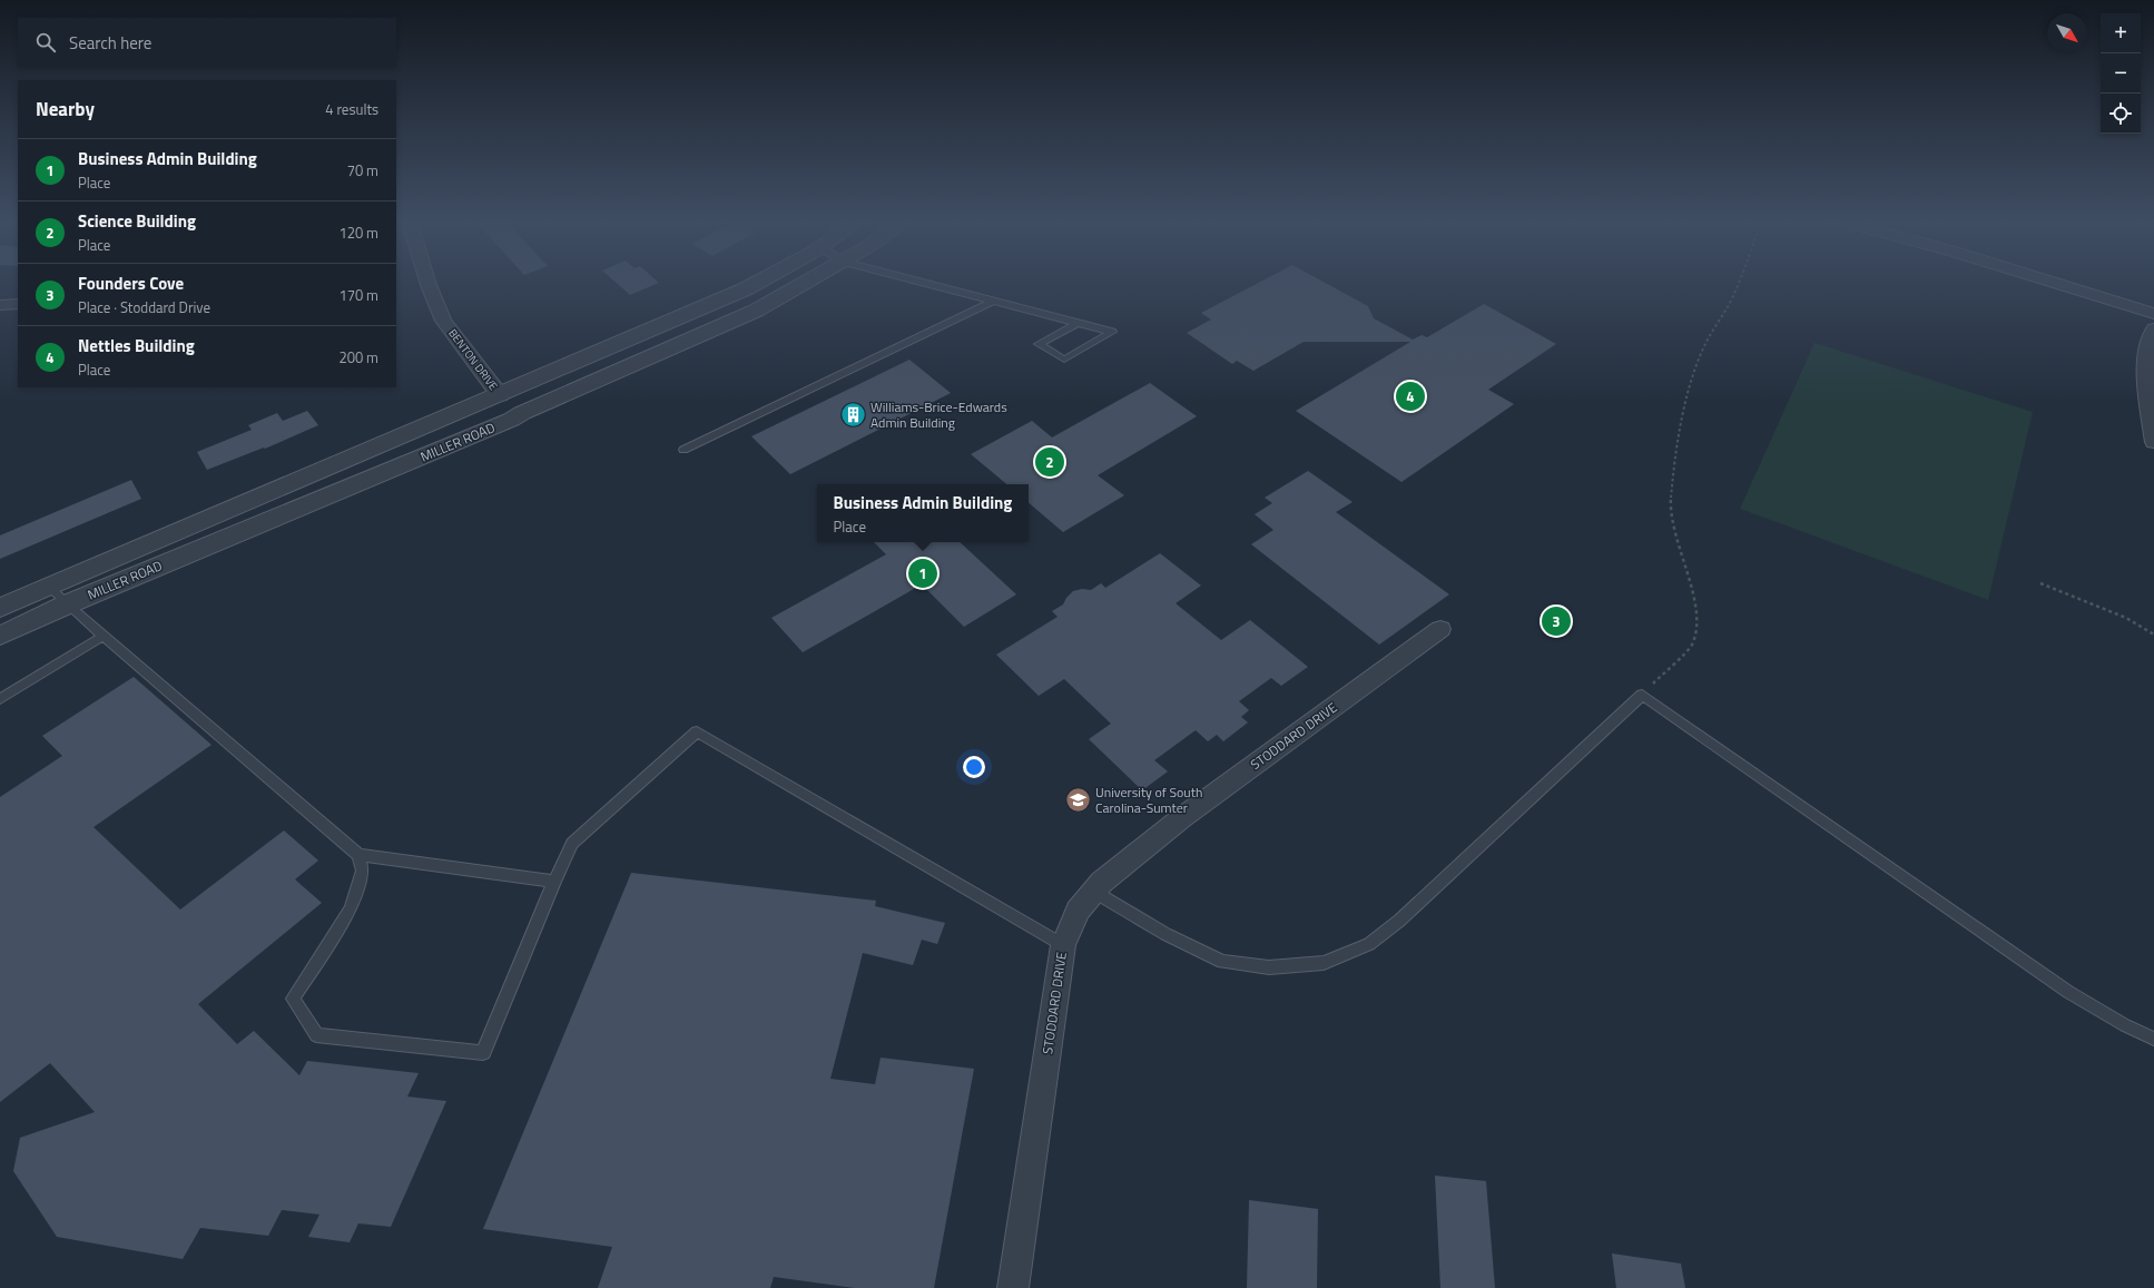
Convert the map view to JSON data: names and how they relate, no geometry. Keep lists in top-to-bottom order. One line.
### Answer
{"streets":{"street":["BENTON DRIVE","MILLER ROAD","STODDARD DRIVE"]},"crossings":[["BENTON DRIVE","MILLER ROAD"]],"places":{"building":["Williams-Brice-Edwards Admin Building"],"school or university":["University of South Carolina-Sumter"]},"north":"bottom right","page":{"map_buttons":["+","−"],"search":"Search here","heading":["Nearby","4 results"],"list":[{"mark":"1","name":"Business Admin Building","note":"Place","value":"70 m"},{"mark":"2","name":"Science Building","note":"Place","value":"120 m"},{"mark":"3","name":"Founders Cove","note":"Place · Stoddard Drive","value":"170 m"},{"mark":"4","name":"Nettles Building","note":"Place","value":"200 m"}],"pins":["4","2","1","3"],"popup":["Business Admin Building","Place"]}}
